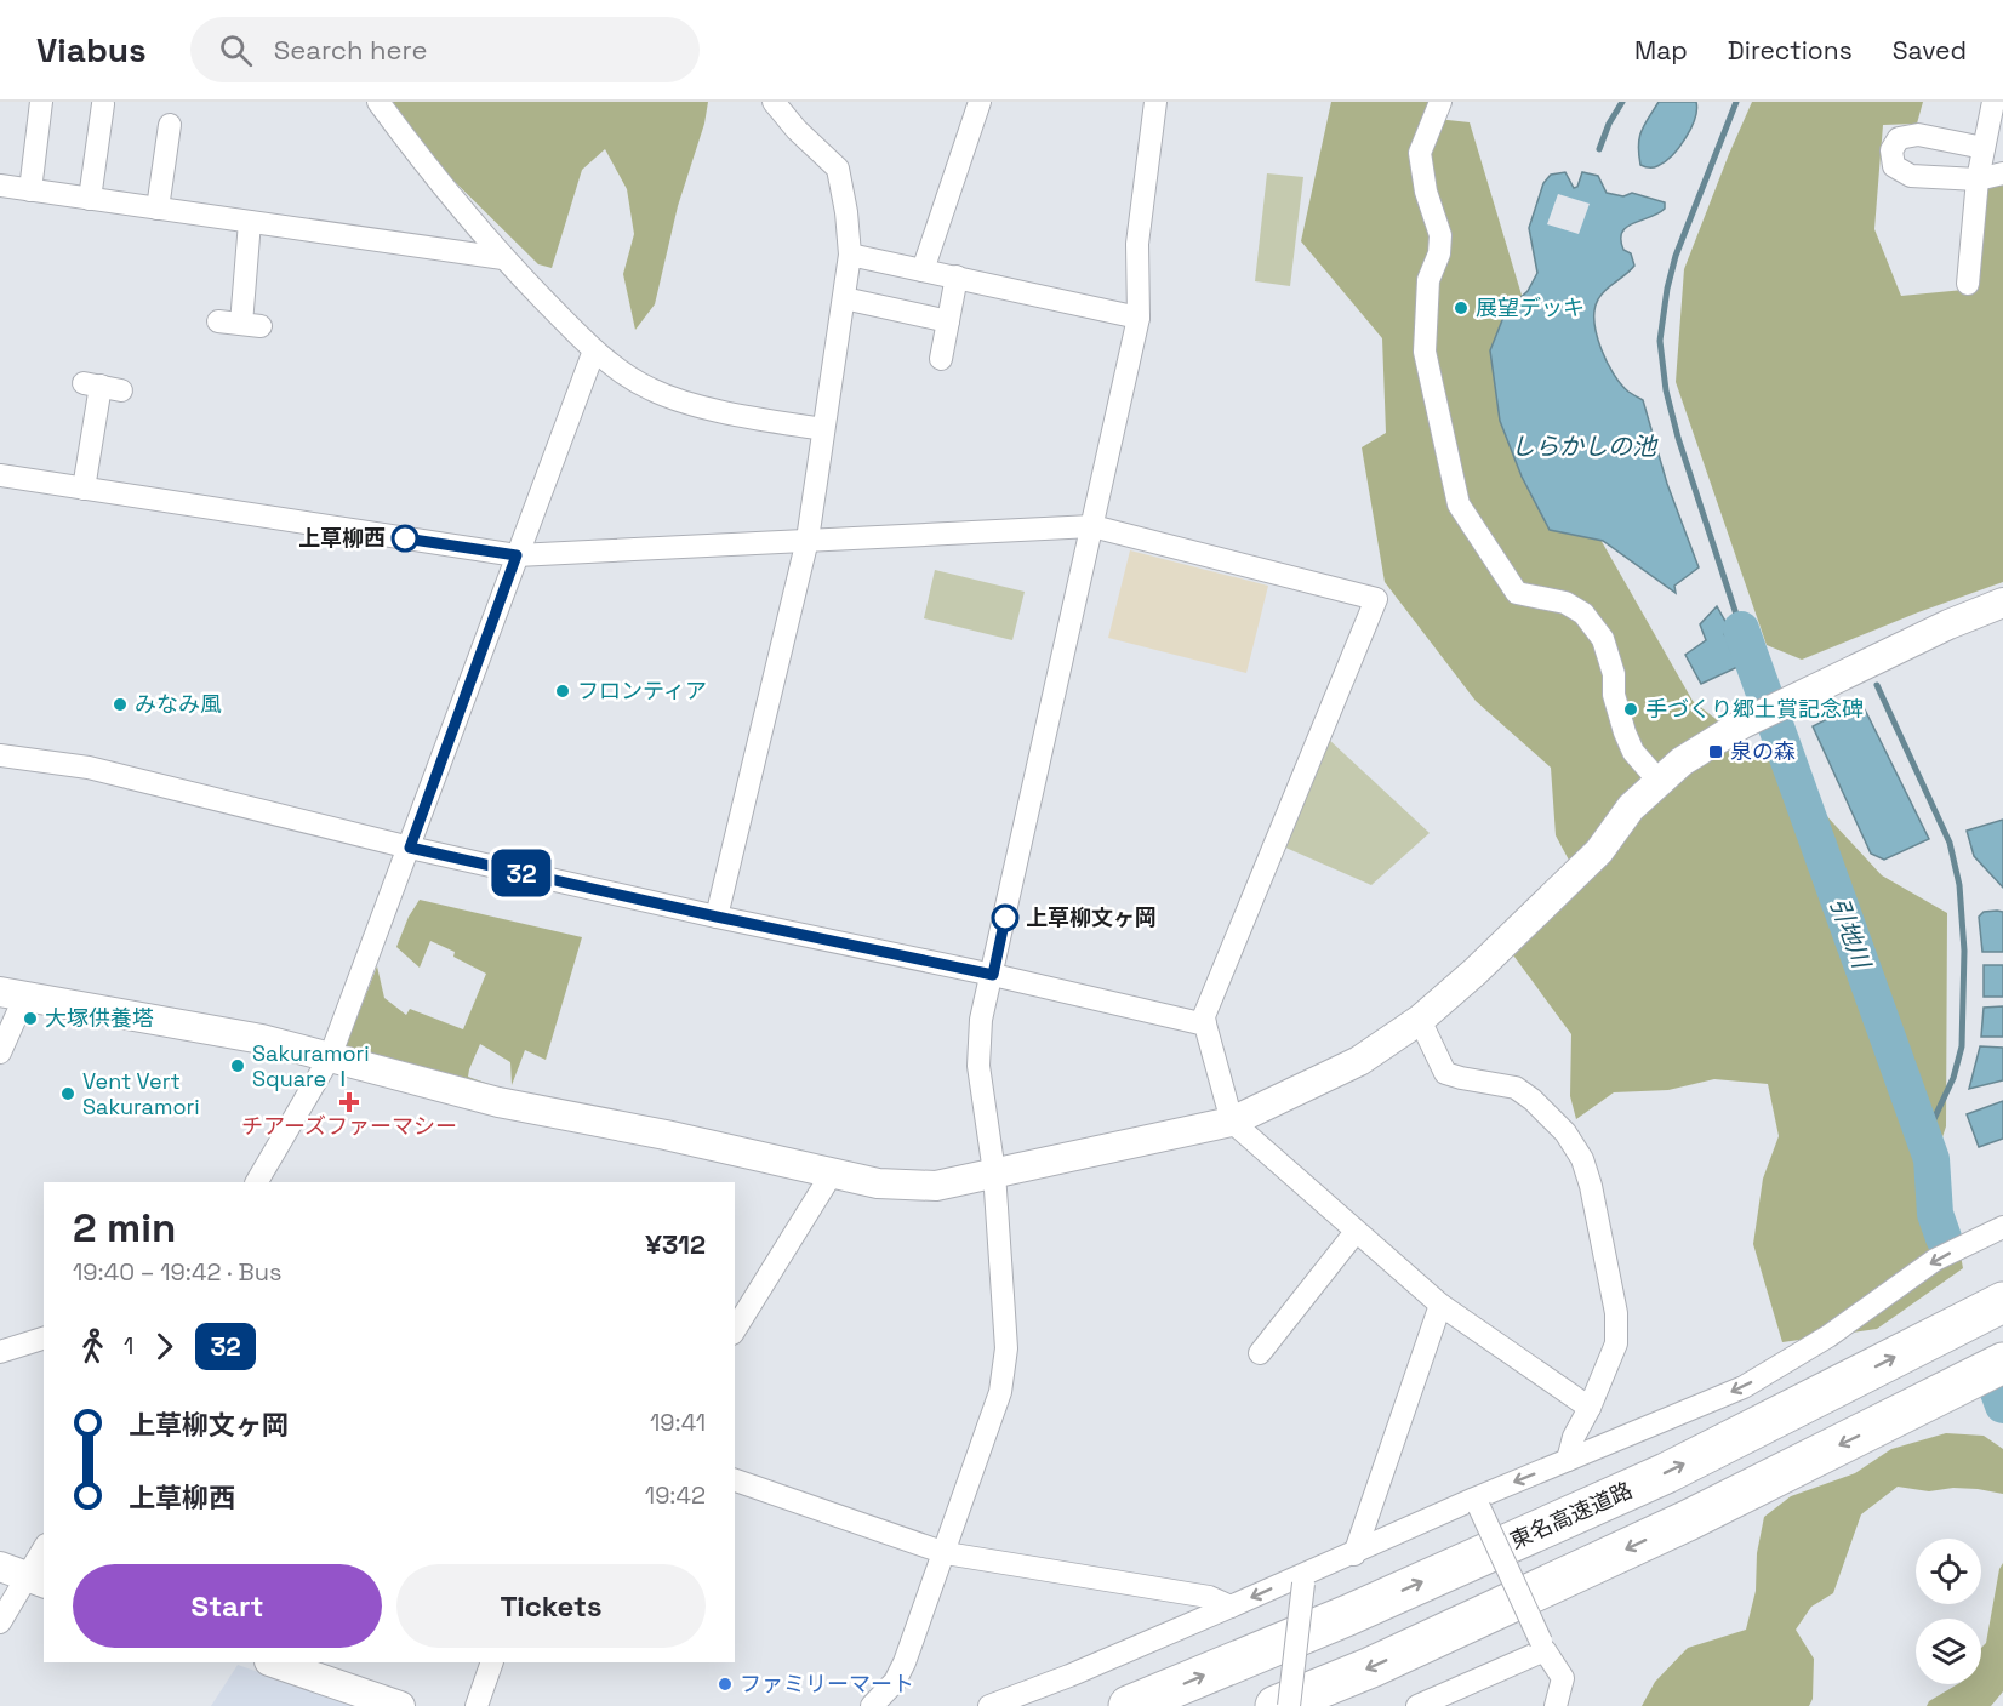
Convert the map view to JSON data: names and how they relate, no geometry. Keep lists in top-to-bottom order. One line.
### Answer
{"streets":{"highway":["東名高速道路"]},"water":["しらかしの池","引地川"],"places":{"other":["展望デッキ","上草柳西","フロンティア","みなみ風","手づくり郷土賞記念碑","上草柳文ヶ岡","大塚供養塔","Sakuramori Square Ⅰ","Vent Vert Sakuramori","ファミリーマート"],"transit":["泉の森"],"health":["チアーズファーマシー"]},"lines":["bus line 32"],"page":{"header":"Viabus","search":"Search here","nav":["Map","Directions","Saved"],"on_map":"32","heading":["2 min","19:40 – 19:42 · Bus","¥312"],"legs":["1","32"],"list":[{"name":"上草柳文ヶ岡","value":"19:41"},{"name":"上草柳西","value":"19:42"}],"buttons":["Start","Tickets"]}}
